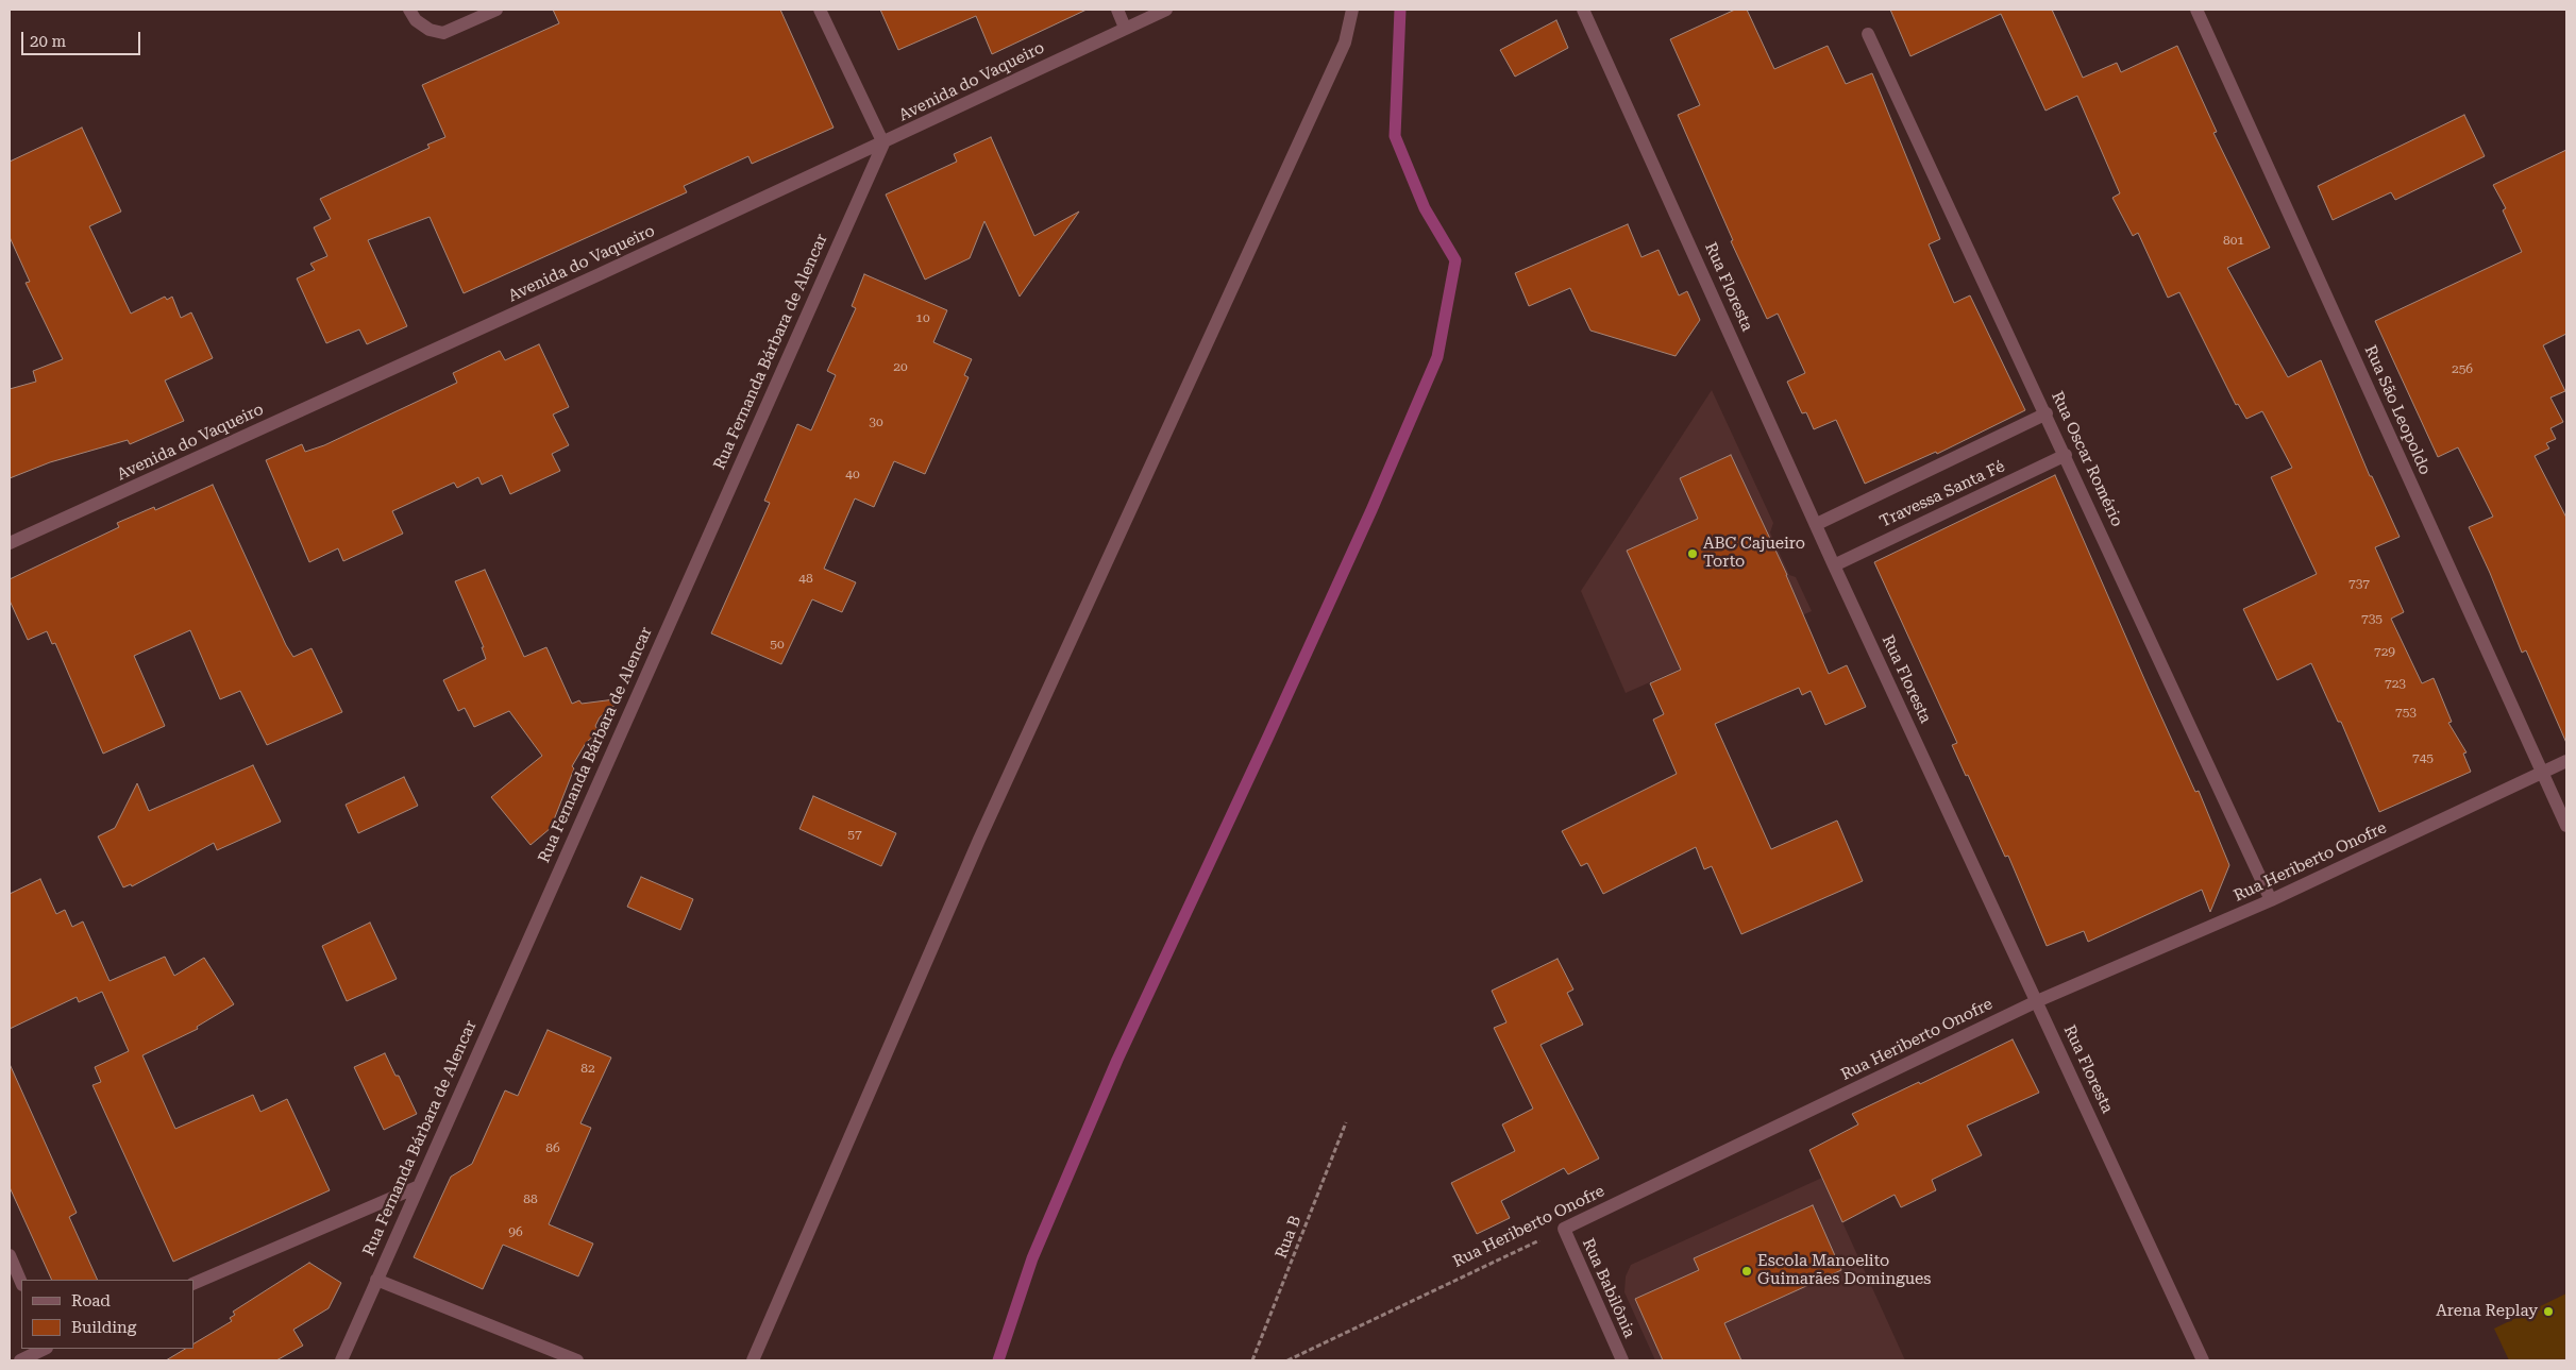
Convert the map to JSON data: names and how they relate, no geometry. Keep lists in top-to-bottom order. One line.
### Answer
{"streets":{"street":["Avenida do Vaqueiro","Rua Floresta","Rua Fernanda Bárbara de Alencar","Rua São Leopoldo","Rua Oscar Romério","Travessa Santa Fé","Rua Heriberto Onofre","Rua Babilônia"],"path":["Rua B"]},"crossings":[["Avenida do Vaqueiro","Rua Fernanda Bárbara de Alencar"],["Rua Floresta","Travessa Santa Fé"],["Rua Floresta","Rua Heriberto Onofre"],["Rua São Leopoldo","Rua Heriberto Onofre"],["Rua Oscar Romério","Travessa Santa Fé"],["Rua Oscar Romério","Rua Heriberto Onofre"],["Rua Heriberto Onofre","Rua Babilônia"]],"places":["ABC Cajueiro Torto","Escola Manoelito Guimarães Domingues","Arena Replay"],"house_numbers":["801","10","20","256","30","40","48","737","735","50","729","723","753","745","57","82","86","88","96"],"legend":["Road","Building"],"scale_bar":"20 m"}
